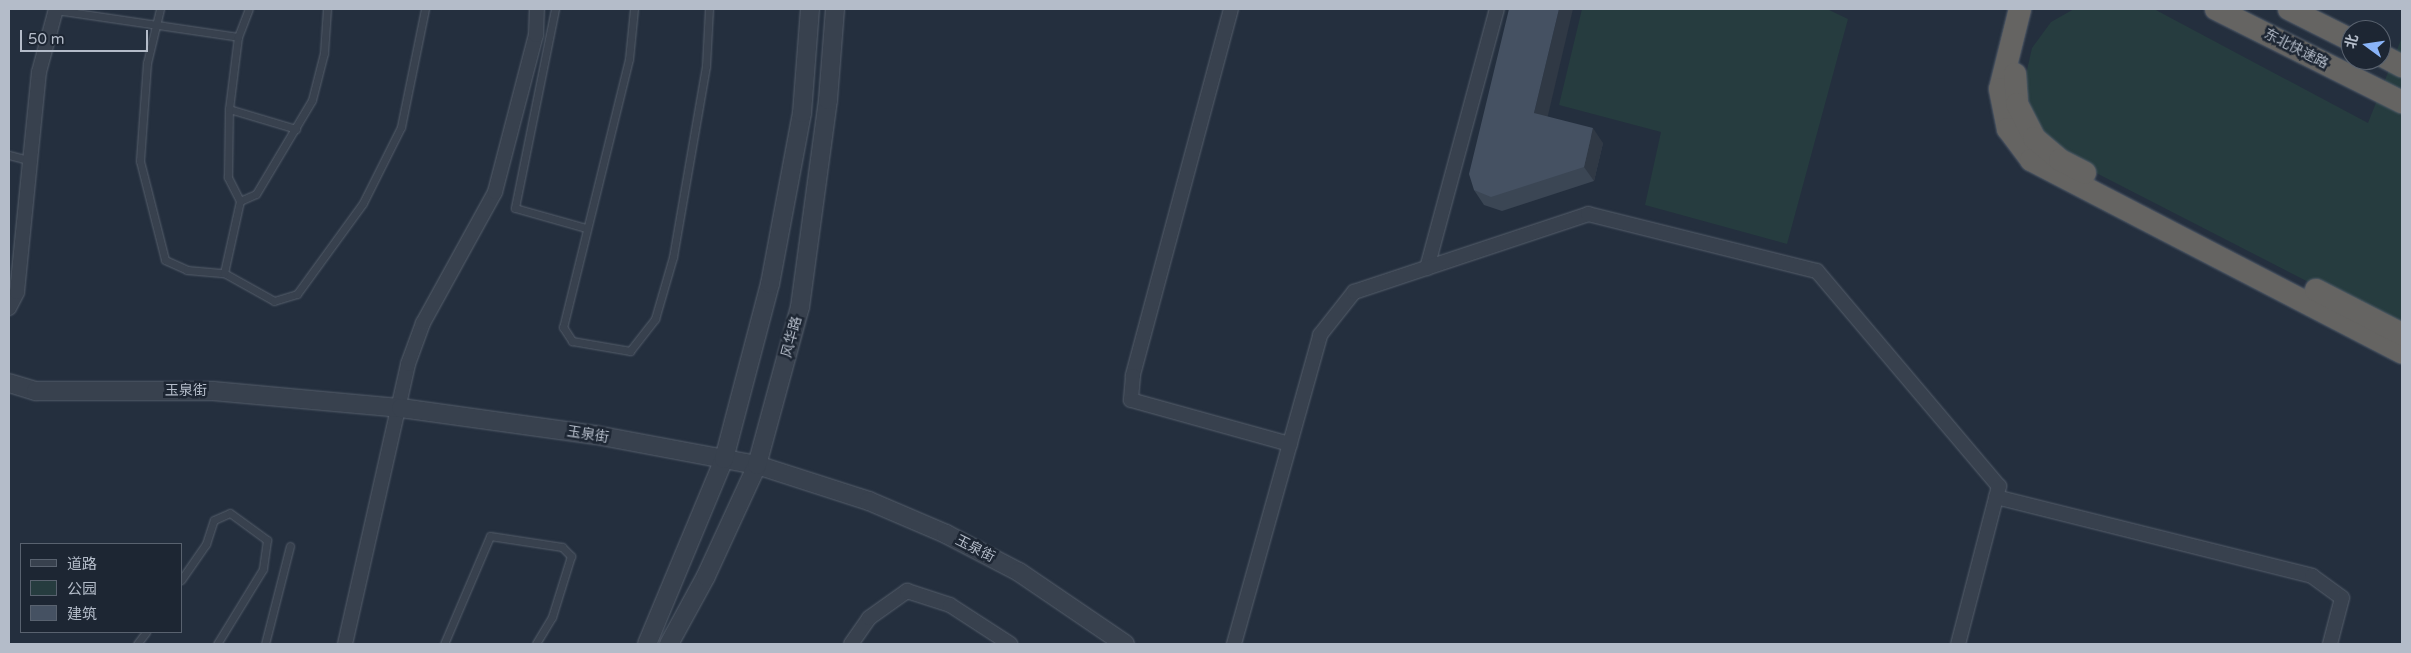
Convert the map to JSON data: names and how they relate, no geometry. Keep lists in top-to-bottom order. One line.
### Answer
{"streets":{"highway":["东北快速路"],"street":["风华路","玉泉街"]},"crossings":[["风华路","玉泉街"]],"legend":["道路","公园","建筑"],"scale_bar":"50 m","north":"left"}
